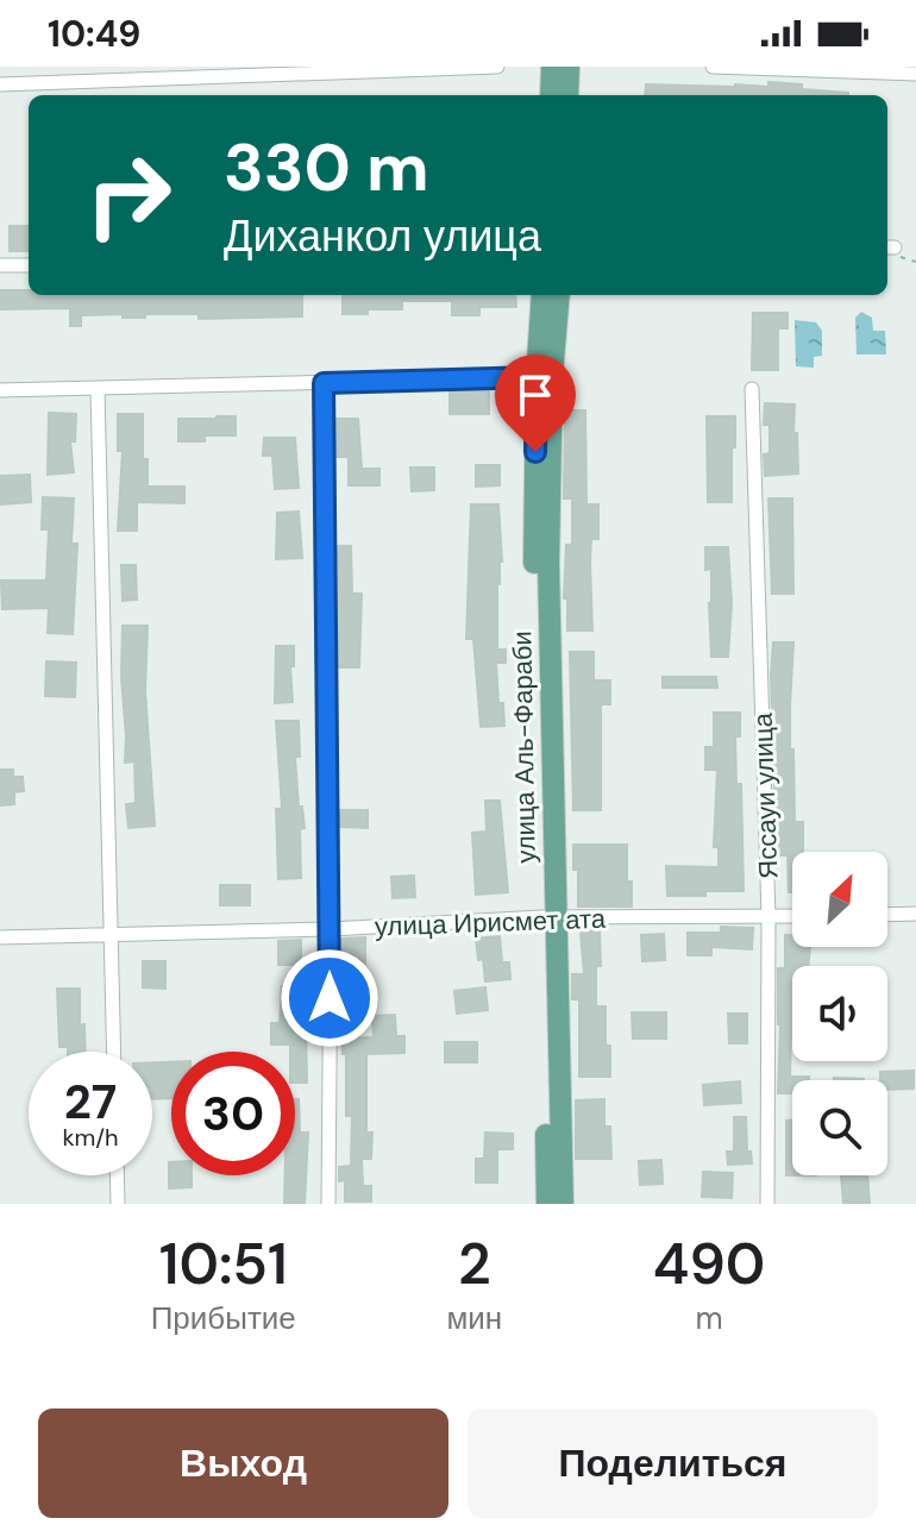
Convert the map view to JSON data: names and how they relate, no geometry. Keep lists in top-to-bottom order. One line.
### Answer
{"streets":{"main road":["улица Аль-Фараби"],"street":["Яссауи улица","улица Ирисмет ата"]},"crossings":[["улица Аль-Фараби","улица Ирисмет ата"],["Яссауи улица","улица Ирисмет ата"]],"north":"top right","page":{"status":"10:49","turn":["330 m","Диханкол улица"],"speed":"27 km/h","limit":"30","eta":["10:51","Прибытие","2","мин","490","m"],"buttons":["Выход","Поделиться"]}}
